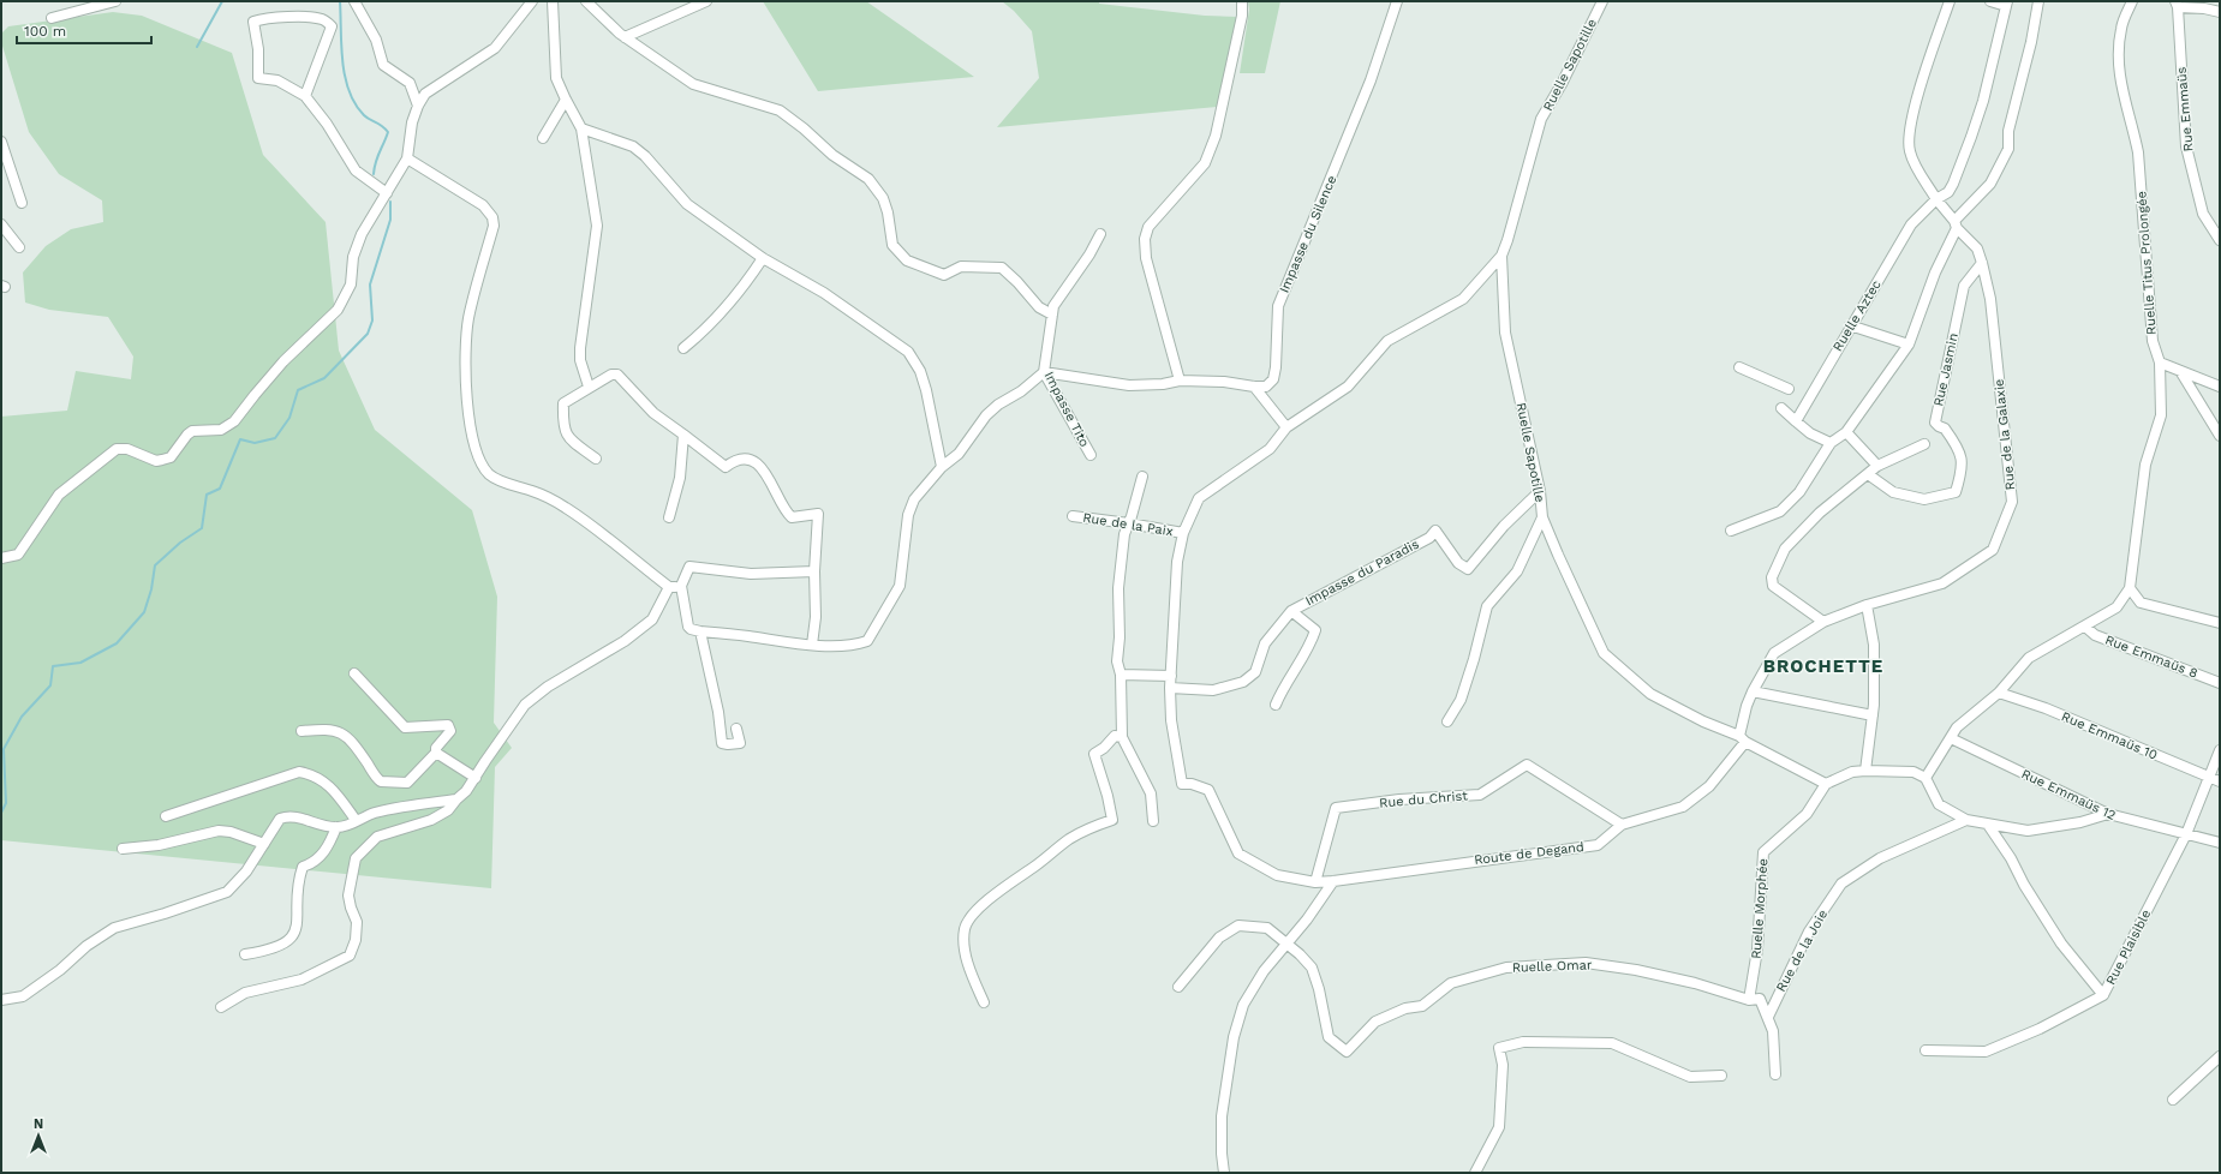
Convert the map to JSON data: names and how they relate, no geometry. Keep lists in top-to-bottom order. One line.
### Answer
{"streets":{"street":["Ruelle Sapotille","Rue Emmaüs","Impasse du Silence","Ruelle Titus Prolongée","Ruelle Aztec","Rue Jasmin","Impasse Tito","Rue de la Galaxie","Rue de la Paix","Impasse du Paradis","Rue Emmaüs 8","Rue Emmaüs 10","Rue Emmaüs 12","Rue du Christ","Route de Degand","Ruelle Morphée","Rue Plaisible","Rue de la Joie","Ruelle Omar"]},"crossings":[["Ruelle Sapotille","Rue de la Galaxie"],["Ruelle Sapotille","Impasse du Paradis"],["Ruelle Sapotille","Route de Degand"],["Ruelle Sapotille","Ruelle Morphée"],["Ruelle Titus Prolongée","Rue Emmaüs 8"],["Ruelle Titus Prolongée","Rue Emmaüs 10"],["Ruelle Titus Prolongée","Rue Emmaüs 12"],["Ruelle Aztec","Rue de la Galaxie"],["Rue Jasmin","Rue de la Galaxie"],["Rue de la Galaxie","Route de Degand"],["Impasse du Paradis","Route de Degand"],["Rue Emmaüs 10","Rue Plaisible"],["Rue Emmaüs 12","Rue Plaisible"],["Rue du Christ","Route de Degand"],["Ruelle Morphée","Ruelle Omar"],["Rue de la Joie","Ruelle Omar"]],"districts":["BROCHETTE"],"scale_bar":"100 m","north":"top"}
